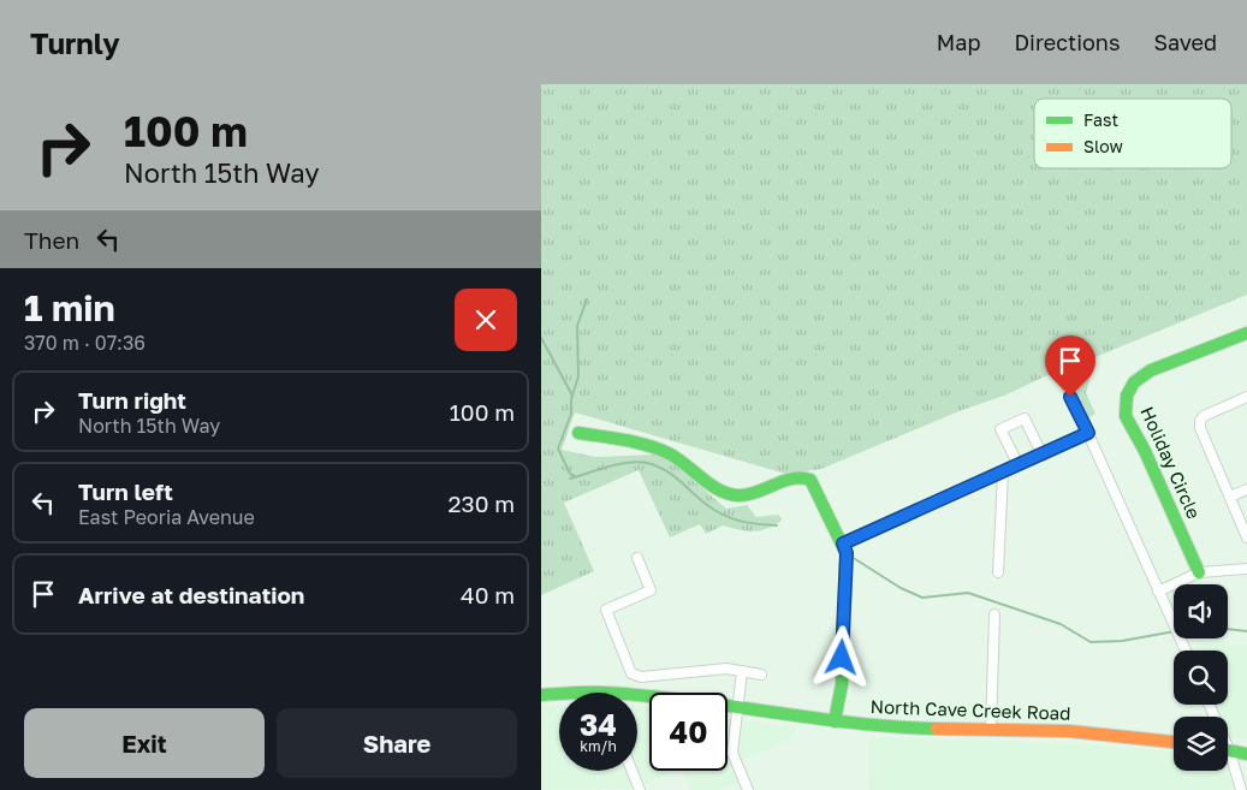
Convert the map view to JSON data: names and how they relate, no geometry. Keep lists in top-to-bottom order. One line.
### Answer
{"streets":{"street":["Holiday Circle","North Cave Creek Road"]},"legend":["Fast","Slow"],"page":{"header":"Turnly","nav":["Map","Directions","Saved"],"turn":["100 m","North 15th Way"],"then":"Then","heading":["1 min","370 m · 07:36"],"list":[{"name":"Turn right","note":"North 15th Way","value":"100 m"},{"name":"Turn left","note":"East Peoria Avenue","value":"230 m"},{"name":"Arrive at destination","value":"40 m"}],"speed":"34 km/h","limit":"40","buttons":["Exit","Share"]}}
